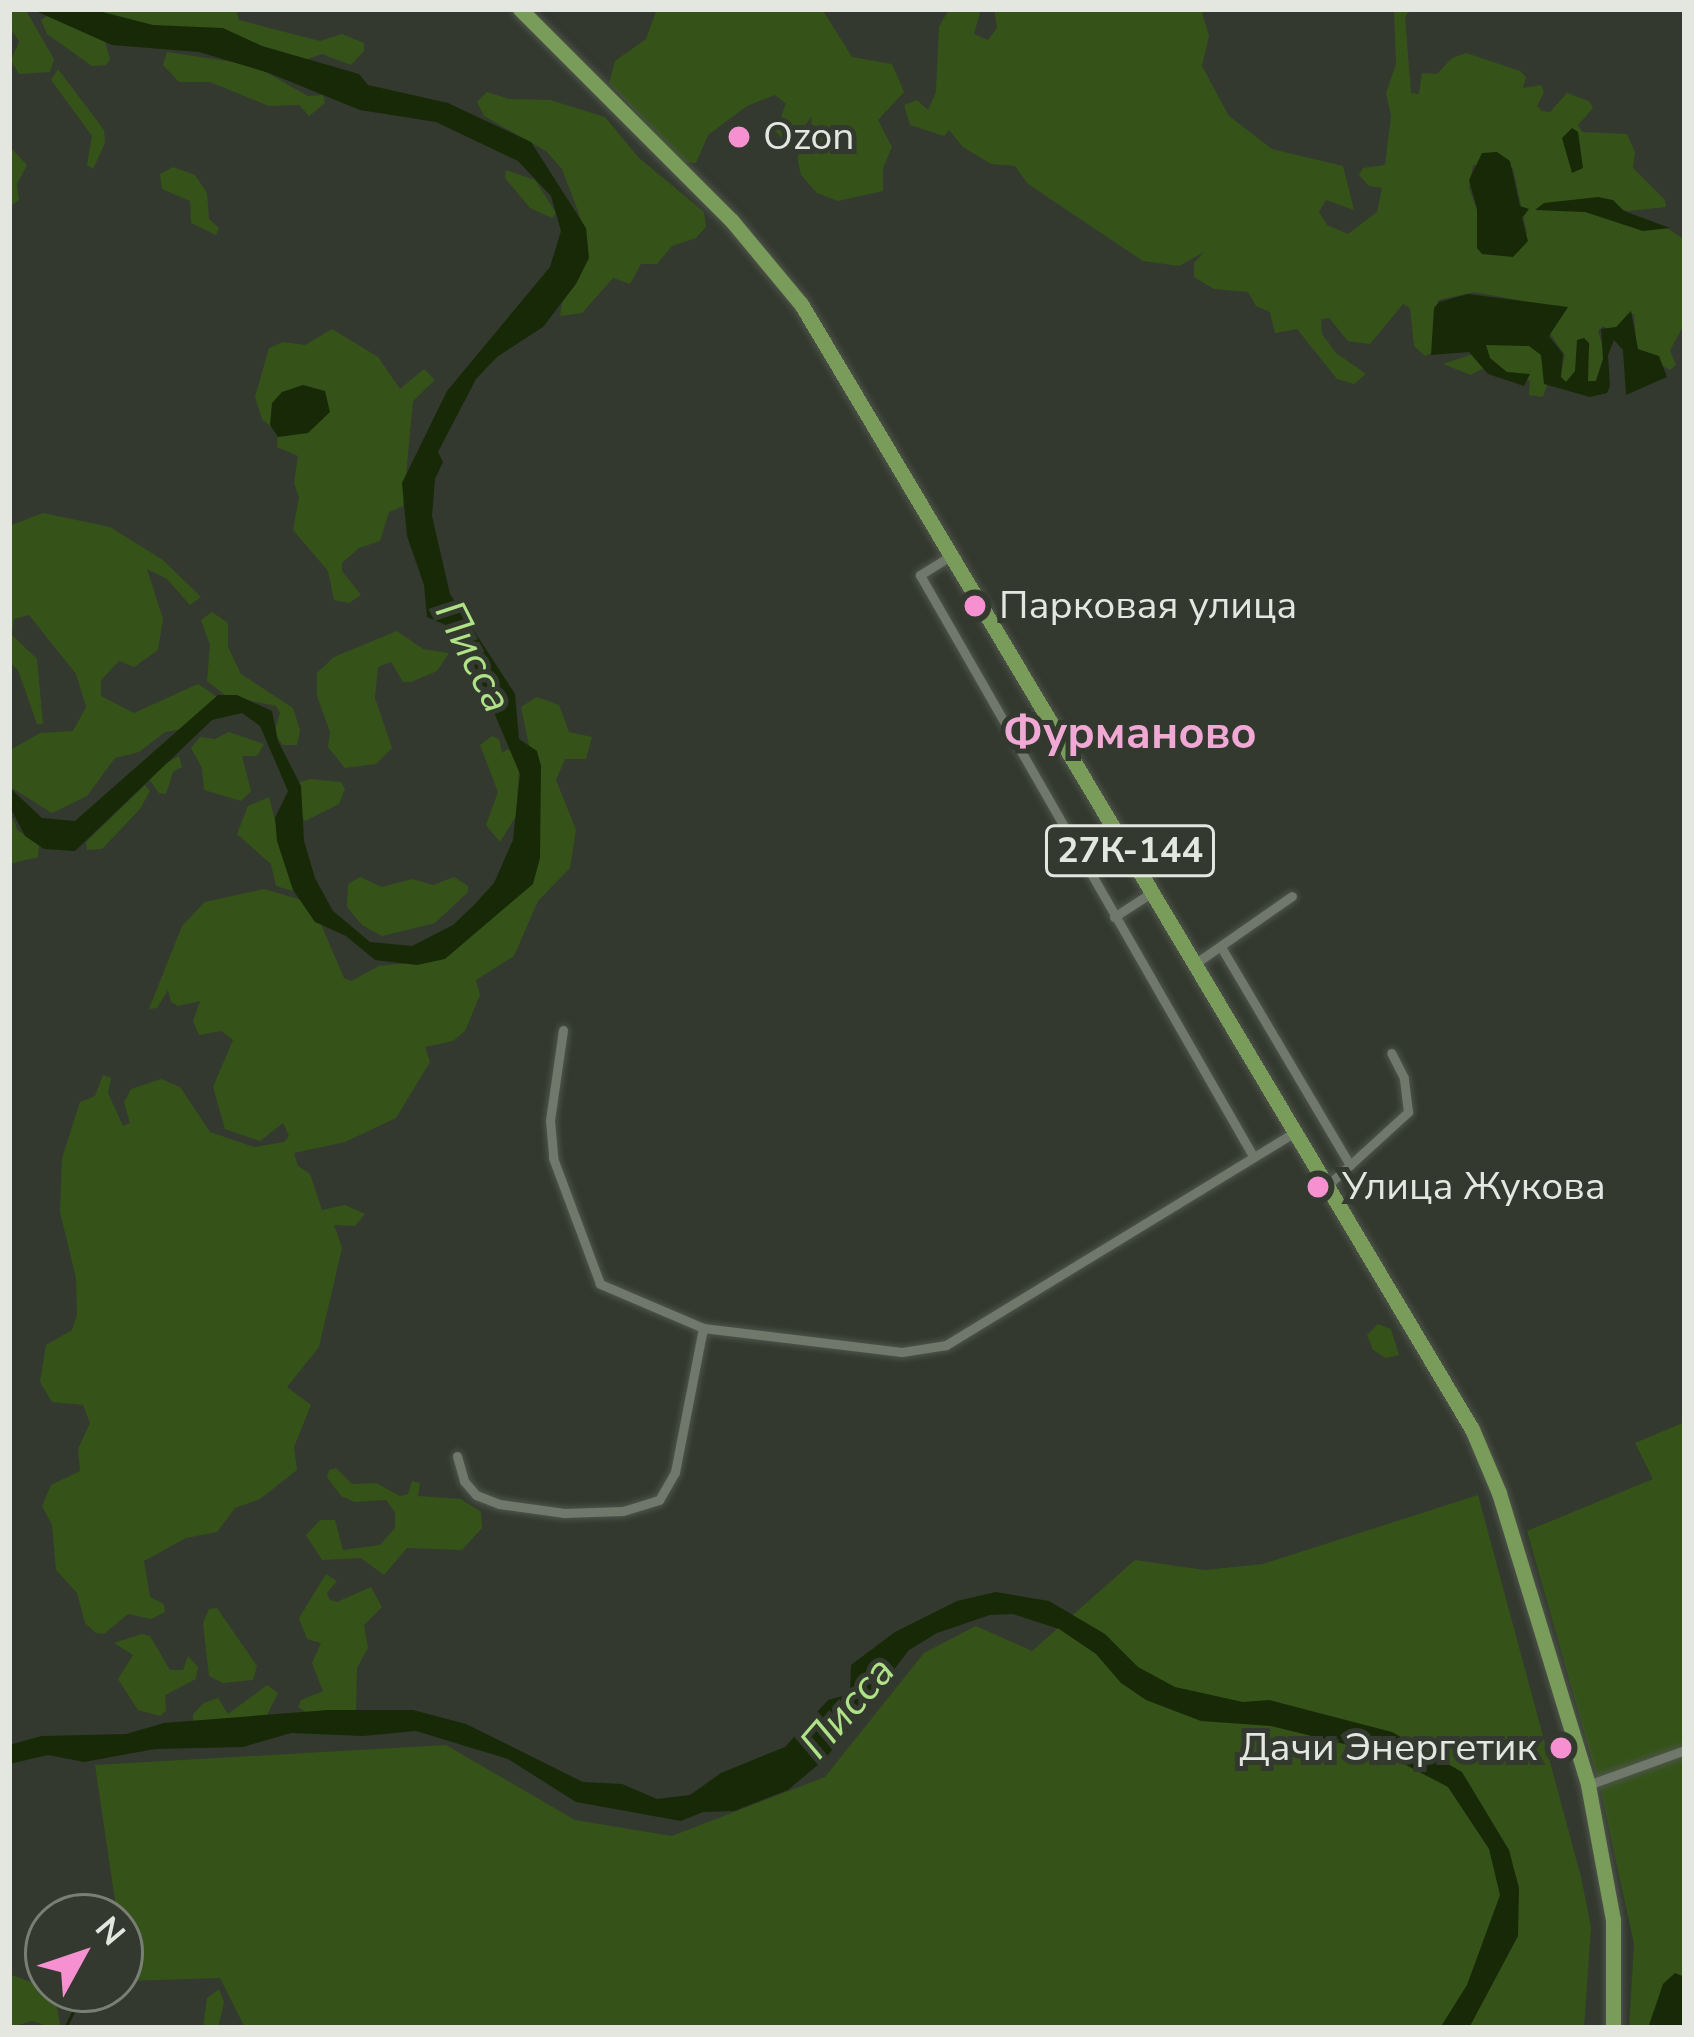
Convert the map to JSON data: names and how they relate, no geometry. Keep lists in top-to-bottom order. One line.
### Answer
{"streets":{"main road":["27К-144"]},"districts":["Фурманово"],"water":["Писса"],"places":["Ozon","Парковая улица","Улица Жукова","Дачи Энергетик"],"north":"top right"}
